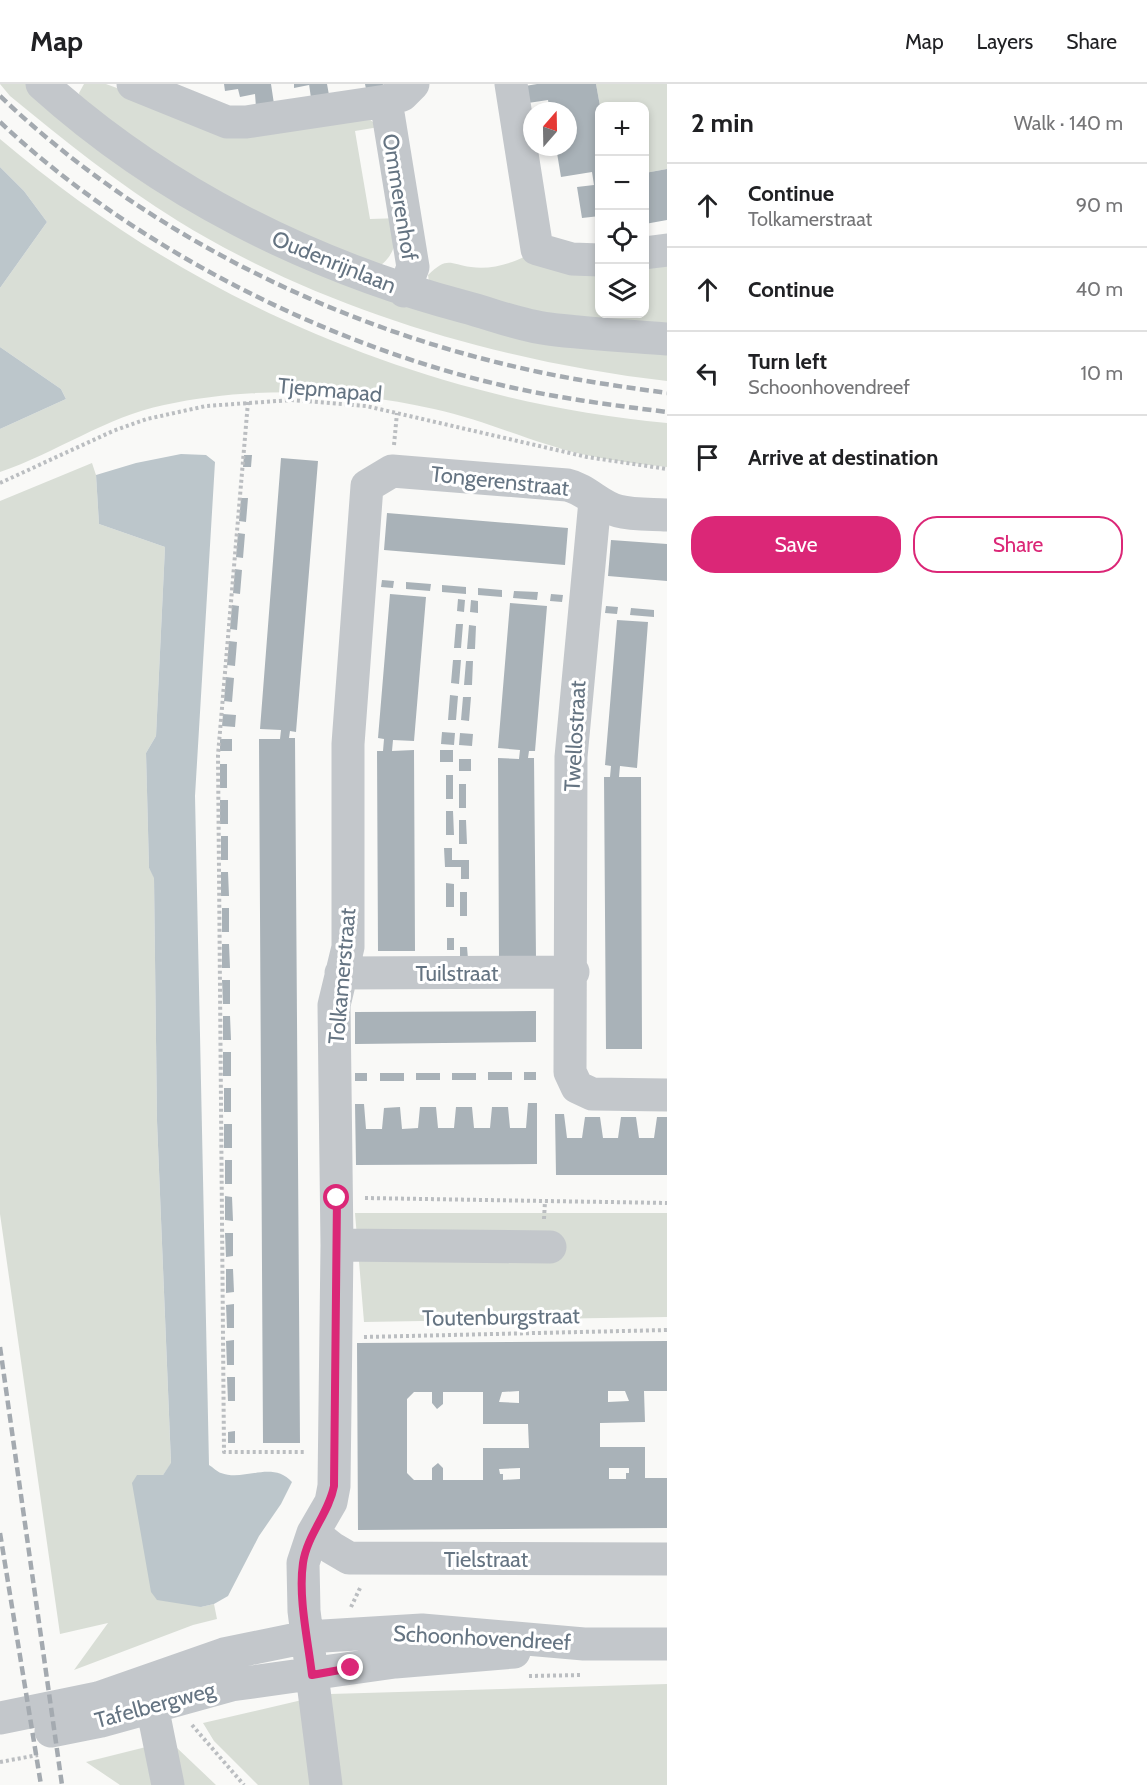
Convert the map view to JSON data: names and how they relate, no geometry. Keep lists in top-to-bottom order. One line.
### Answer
{"streets":{"street":["Ommerenhof","Oudenrijnlaan","Tongerenstraat","Twellostraat","Tuilstraat","Tolkamerstraat","Tielstraat","Schoonhovendreef","Tafelbergweg"],"path":["Tjepmapad","Toutenburgstraat"]},"crossings":[["Ommerenhof","Oudenrijnlaan"],["Tongerenstraat","Twellostraat"],["Tongerenstraat","Tolkamerstraat"],["Twellostraat","Tuilstraat"],["Tuilstraat","Tolkamerstraat"],["Tolkamerstraat","Toutenburgstraat"],["Tolkamerstraat","Tielstraat"],["Tolkamerstraat","Schoonhovendreef"],["Tolkamerstraat","Tafelbergweg"],["Schoonhovendreef","Tafelbergweg"]],"north":"top","page":{"header":"Map","nav":["Map","Layers","Share"],"heading":["2 min","Walk · 140 m"],"map_buttons":["+","−"],"list":[["Continue","Tolkamerstraat","90 m"],["Continue","40 m"],["Turn left","Schoonhovendreef","10 m"],"Arrive at destination"],"buttons":["Save","Share"]}}
